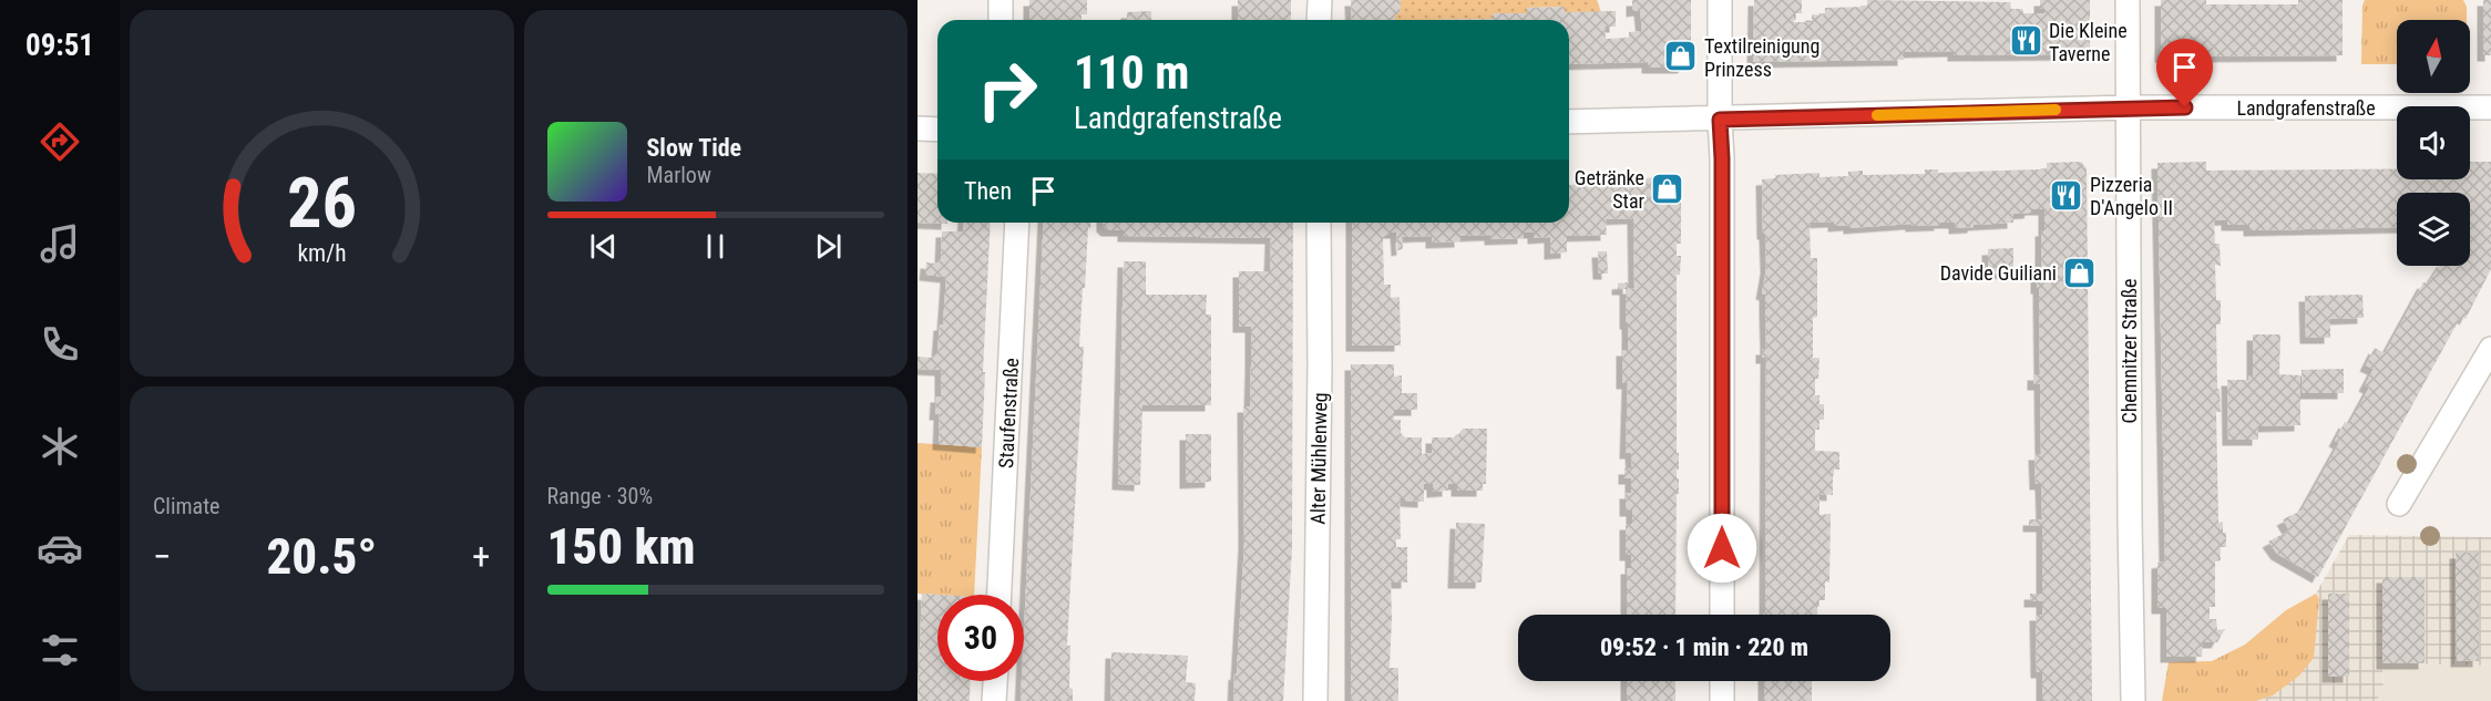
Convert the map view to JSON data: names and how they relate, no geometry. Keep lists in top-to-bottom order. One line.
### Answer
{"streets":{"street":["Landgrafenstraße","Chemnitzer Straße","Staufenstraße","Alter Mühlenweg"]},"crossings":[["Landgrafenstraße","Chemnitzer Straße"]],"places":{"restaurant":["Die Kleine Taverne","Pizzeria D'Angelo II"],"shop":["Textilreinigung Prinzess","Getränke Star","Davide Guiliani"]},"north":"top","page":{"tabs":"09:51","turn":["110 m","Landgrafenstraße"],"song":["Slow Tide","Marlow"],"then":"Then","tile":["Climate",["Range · 30%","150 km"]],"heat":["−","20.5°","+"],"limit":"30","trip":"09:52 · 1 min · 220 m","gauge":["26","km/h"]}}
